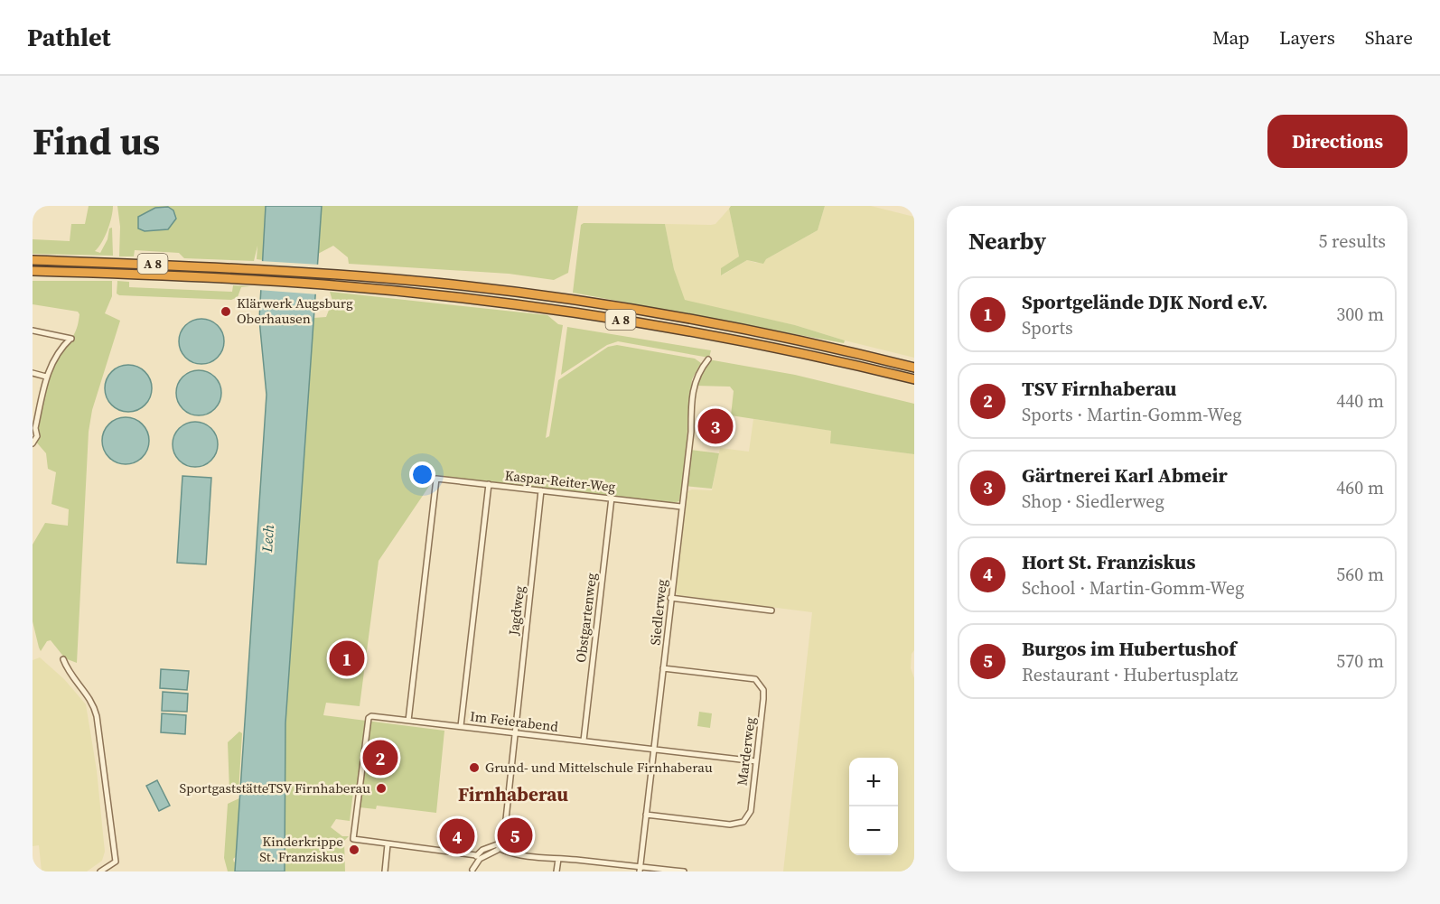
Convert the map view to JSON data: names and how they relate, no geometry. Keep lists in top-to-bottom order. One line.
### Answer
{"streets":{"highway":["A 8"],"street":["Kaspar-Reiter-Weg","Jagdweg","Siedlerweg","Obstgartenweg","Im Feierabend","Marderweg"]},"crossings":[["Kaspar-Reiter-Weg","Jagdweg"],["Kaspar-Reiter-Weg","Siedlerweg"],["Kaspar-Reiter-Weg","Obstgartenweg"],["Kaspar-Reiter-Weg","Im Feierabend"],["Jagdweg","Im Feierabend"],["Siedlerweg","Im Feierabend"],["Siedlerweg","Marderweg"],["Obstgartenweg","Im Feierabend"],["Im Feierabend","Marderweg"]],"districts":["Firnhaberau"],"water":["Lech"],"places":["Klärwerk Augsburg Oberhausen","Grund- und Mittelschule Firnhaberau","SportgaststätteTSV Firnhaberau","Kinderkrippe St. Franziskus"],"page":{"header":"Pathlet","nav":["Map","Layers","Share"],"title":"Find us","buttons":"Directions","heading":["Nearby","5 results"],"list":[{"mark":"1","name":"Sportgelände DJK Nord e.V.","note":"Sports","value":"300 m"},{"mark":"2","name":"TSV Firnhaberau","note":"Sports · Martin-Gomm-Weg","value":"440 m"},{"mark":"3","name":"Gärtnerei Karl Abmeir","note":"Shop · Siedlerweg","value":"460 m"},{"mark":"4","name":"Hort St. Franziskus","note":"School · Martin-Gomm-Weg","value":"560 m"},{"mark":"5","name":"Burgos im Hubertushof","note":"Restaurant · Hubertusplatz","value":"570 m"}],"pins":["3","1","2","5","4"],"map_buttons":["+","−"]}}
